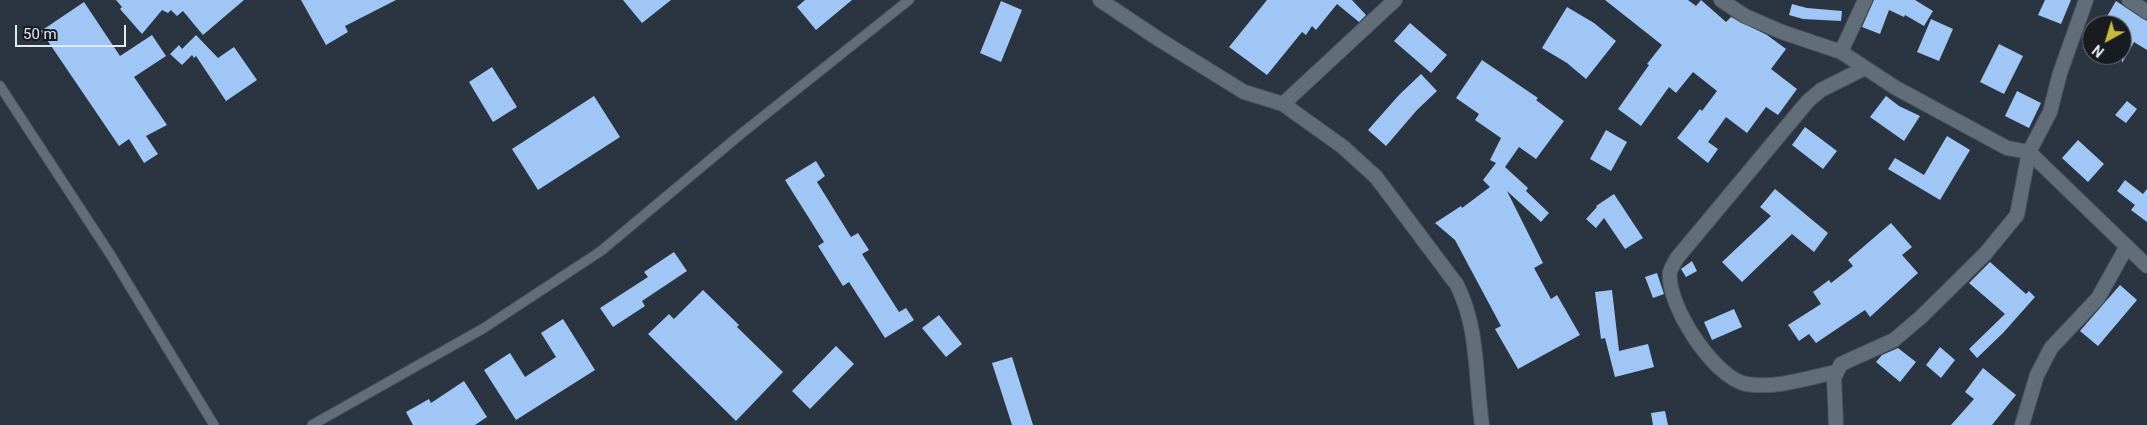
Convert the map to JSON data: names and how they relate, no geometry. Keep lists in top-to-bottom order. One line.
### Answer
{"scale_bar":"50 m","north":"bottom left"}
